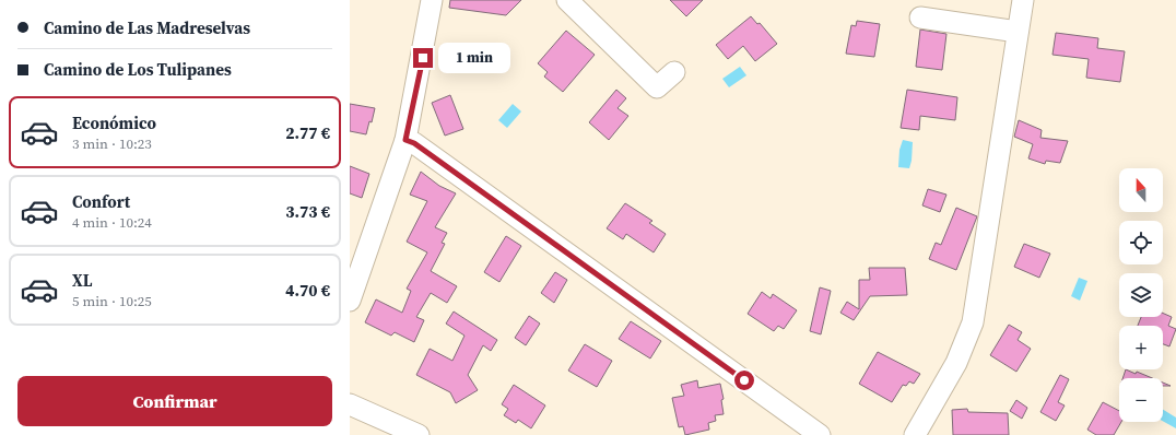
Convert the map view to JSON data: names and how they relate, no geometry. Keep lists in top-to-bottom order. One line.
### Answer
{"north":"top","page":{"banner":["Camino de Las Madreselvas","Camino de Los Tulipanes"],"bubble":"1 min","list":[{"name":"Económico","note":"3 min · 10:23","value":"2.77 €"},{"name":"Confort","note":"4 min · 10:24","value":"3.73 €"},{"name":"XL","note":"5 min · 10:25","value":"4.70 €"}],"map_buttons":["+","−"],"buttons":"Confirmar"}}
